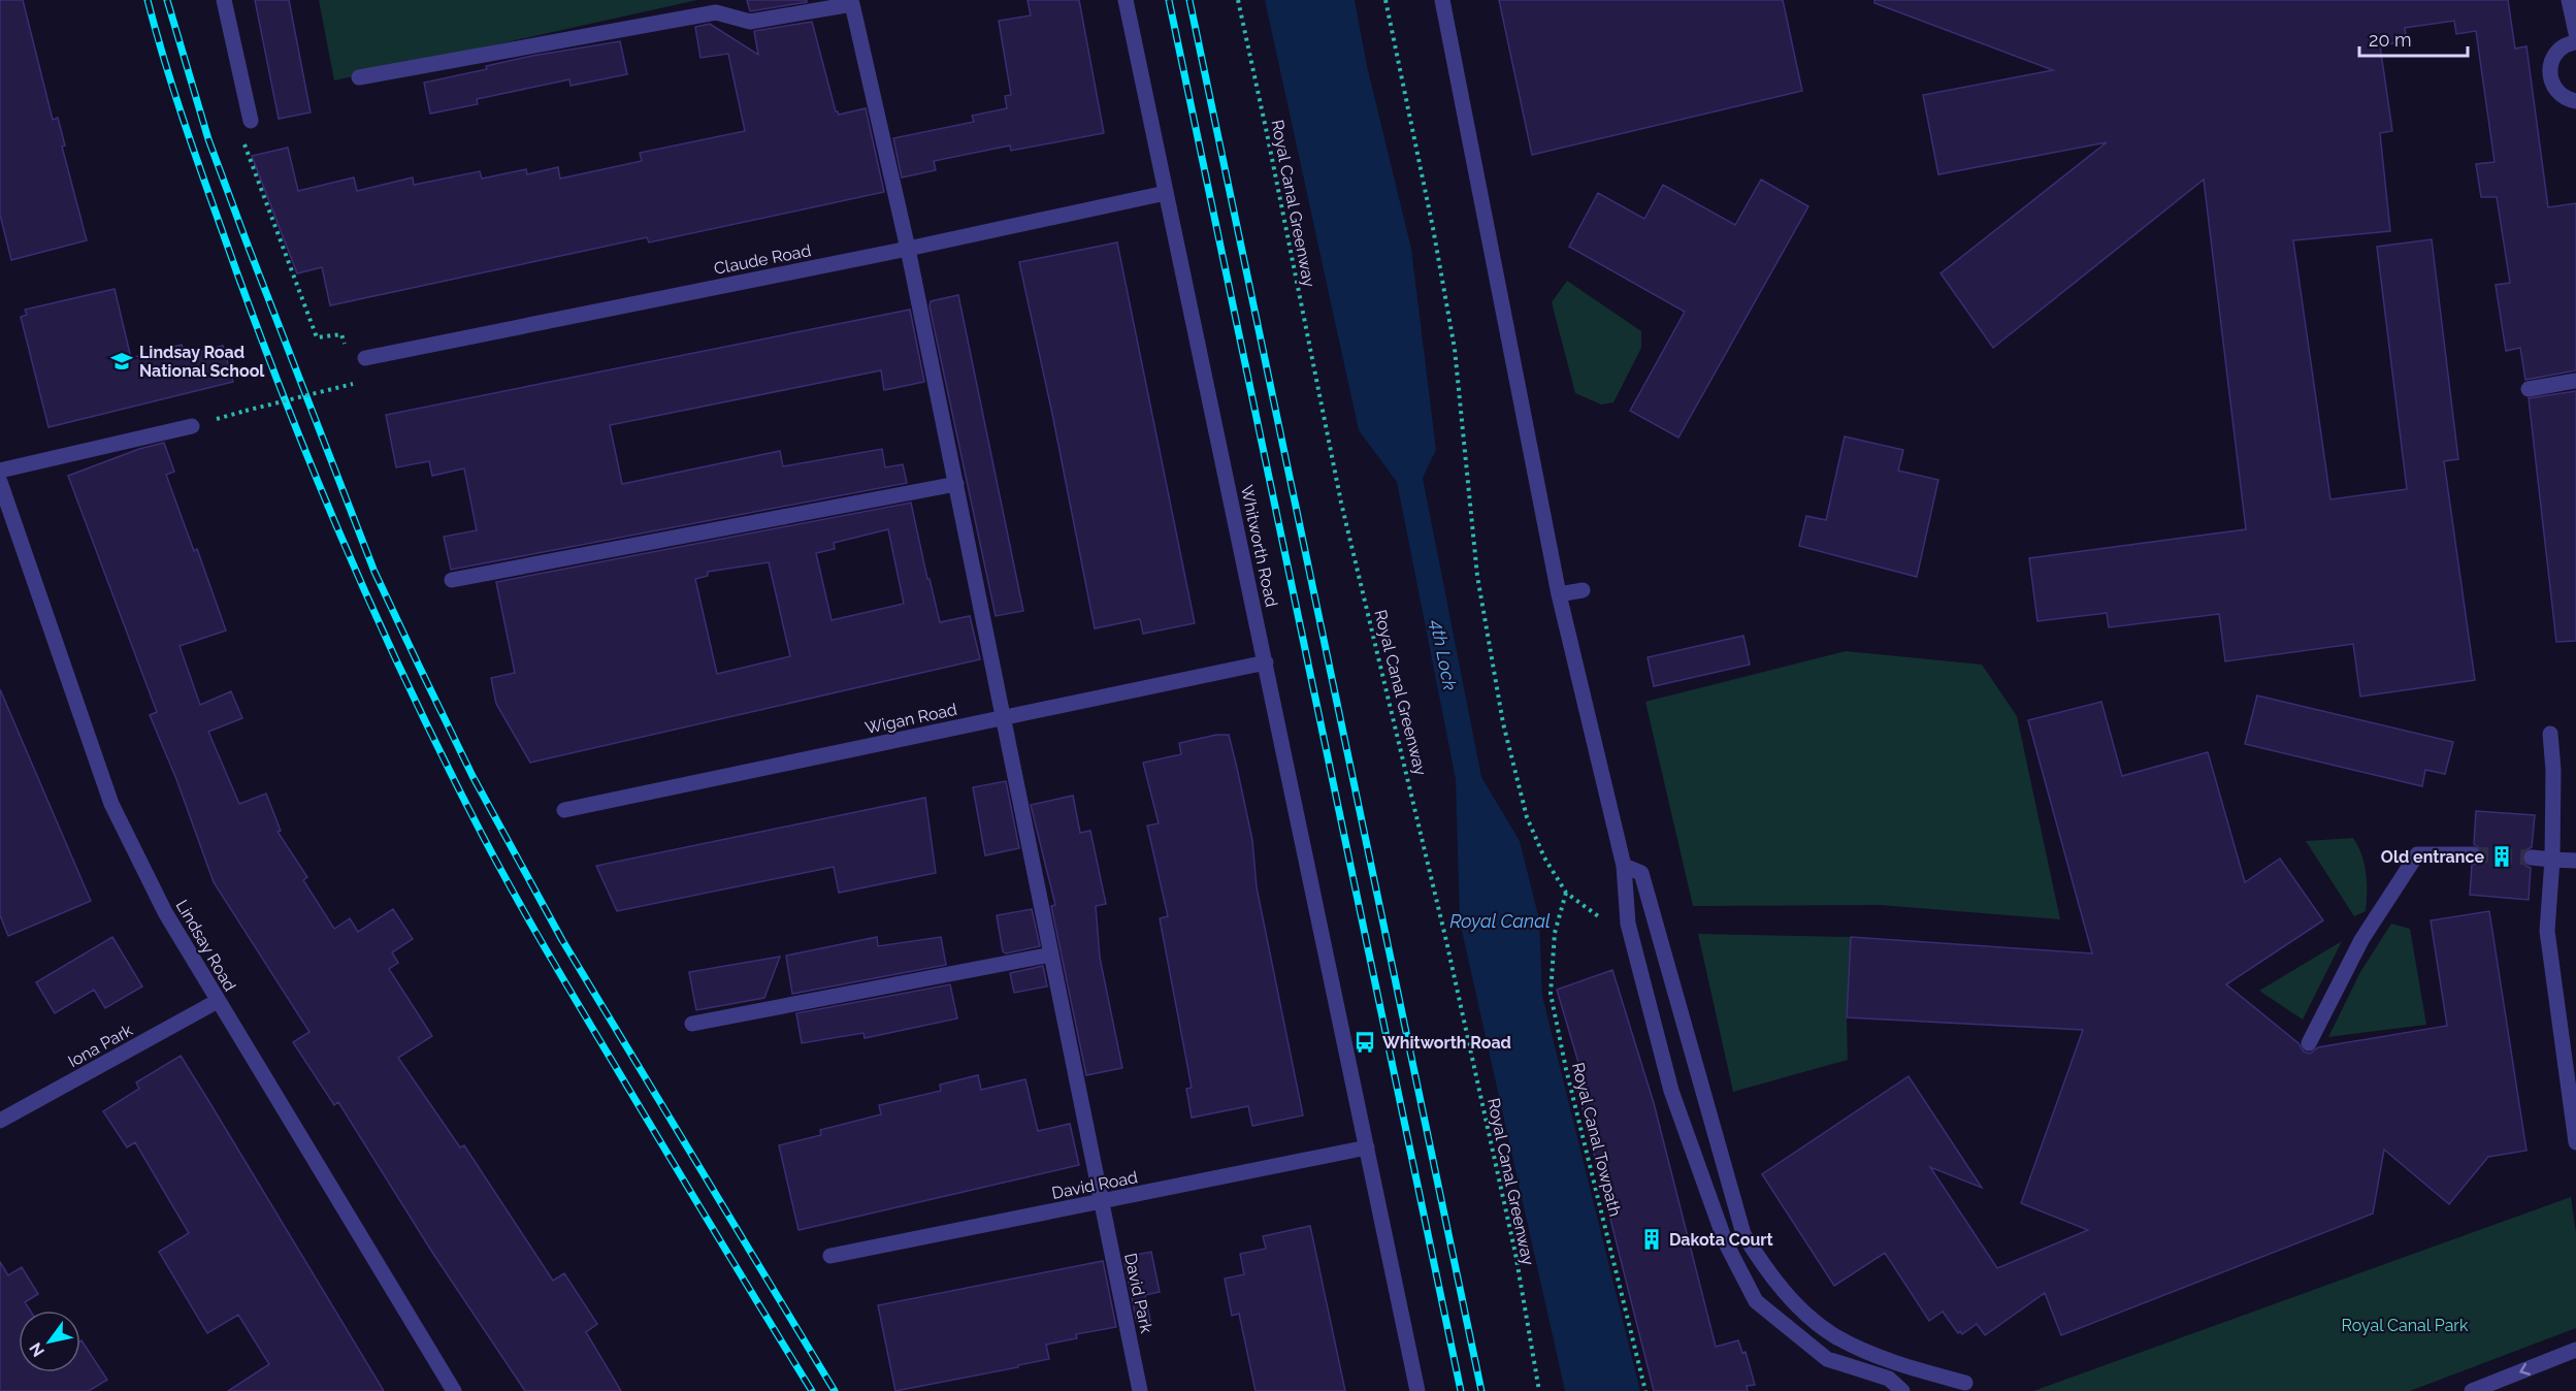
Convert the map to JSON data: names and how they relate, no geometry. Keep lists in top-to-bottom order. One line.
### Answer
{"streets":{"street":["Claude Road","Whitworth Road","Wigan Road","Lindsay Road","Iona Park","David Road","David Park"],"path":["Royal Canal Greenway","Royal Canal Towpath"]},"crossings":[["Claude Road","Whitworth Road"],["Claude Road","David Park"],["Whitworth Road","Wigan Road"],["Whitworth Road","David Road"],["Wigan Road","David Park"],["Lindsay Road","Iona Park"],["David Road","David Park"]],"water":["4th Lock","Royal Canal"],"parks":["Royal Canal Park"],"places":{"school or university":["Lindsay Road National School"],"building":["Old entrance","Dakota Court"],"bus stop":["Whitworth Road"]},"scale_bar":"20 m","north":"bottom left"}
